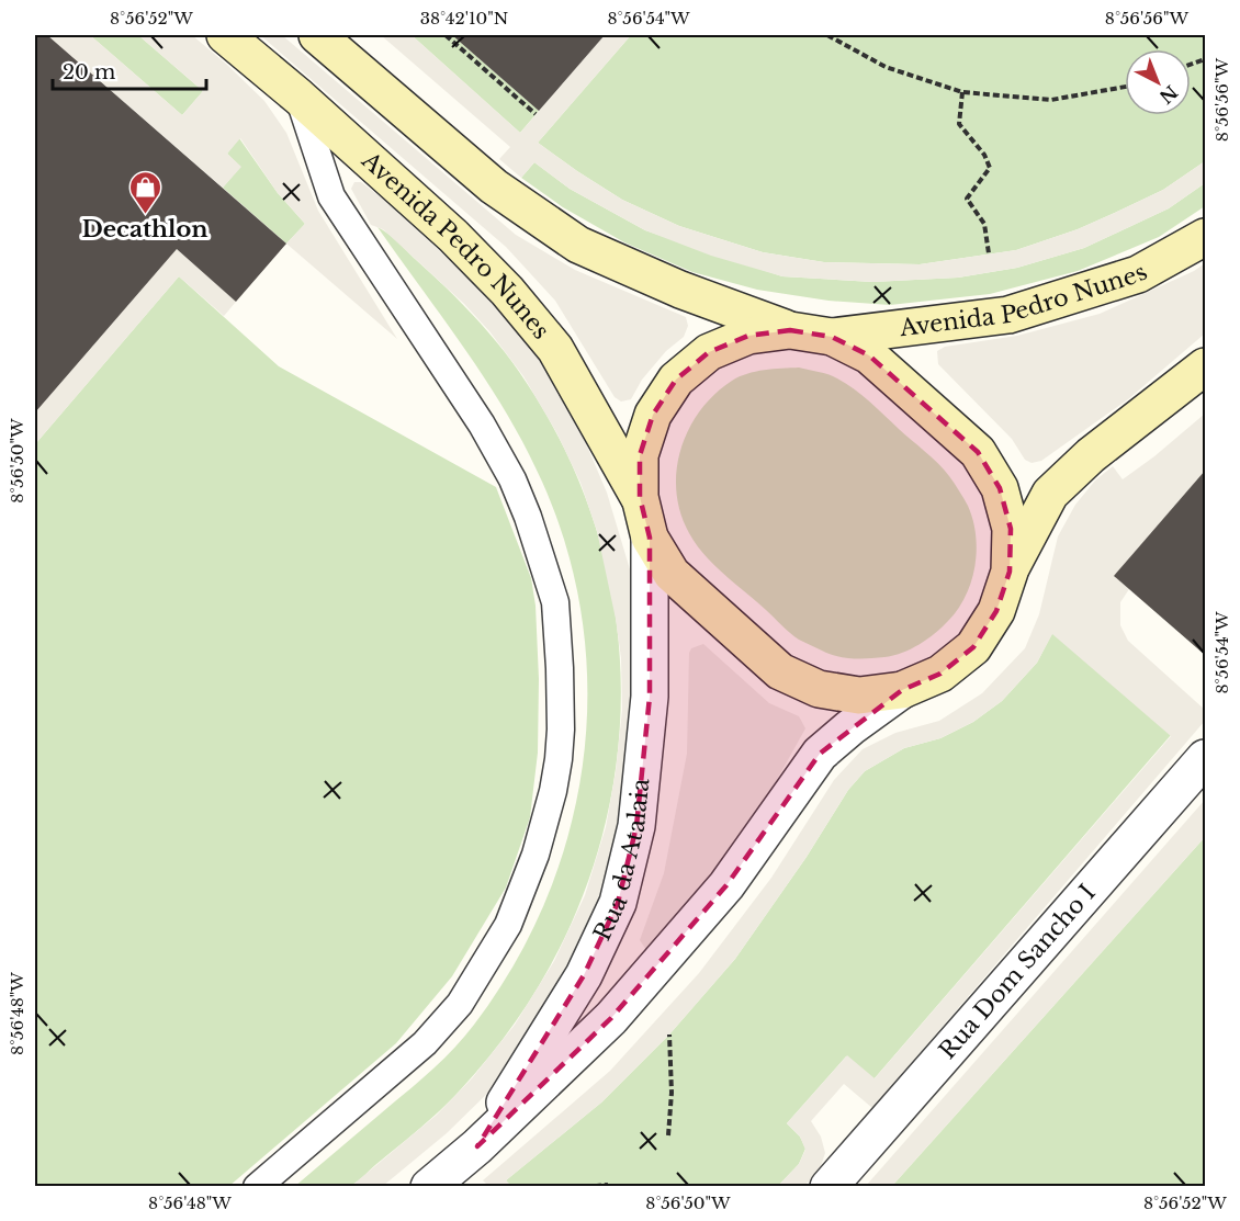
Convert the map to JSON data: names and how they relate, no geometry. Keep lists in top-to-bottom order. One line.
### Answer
{"streets":{"street":["Avenida Pedro Nunes","Rua da Atalaia","Rua Dom Sancho I"]},"places":{"shop":["Decathlon"]},"scale_bar":"20 m","north":"bottom right","coordinates":["8°56'52\"W","38°42'10\"N","8°56'54\"W","8°56'56\"W","8°56'50\"W","8°56'48\"W"]}
